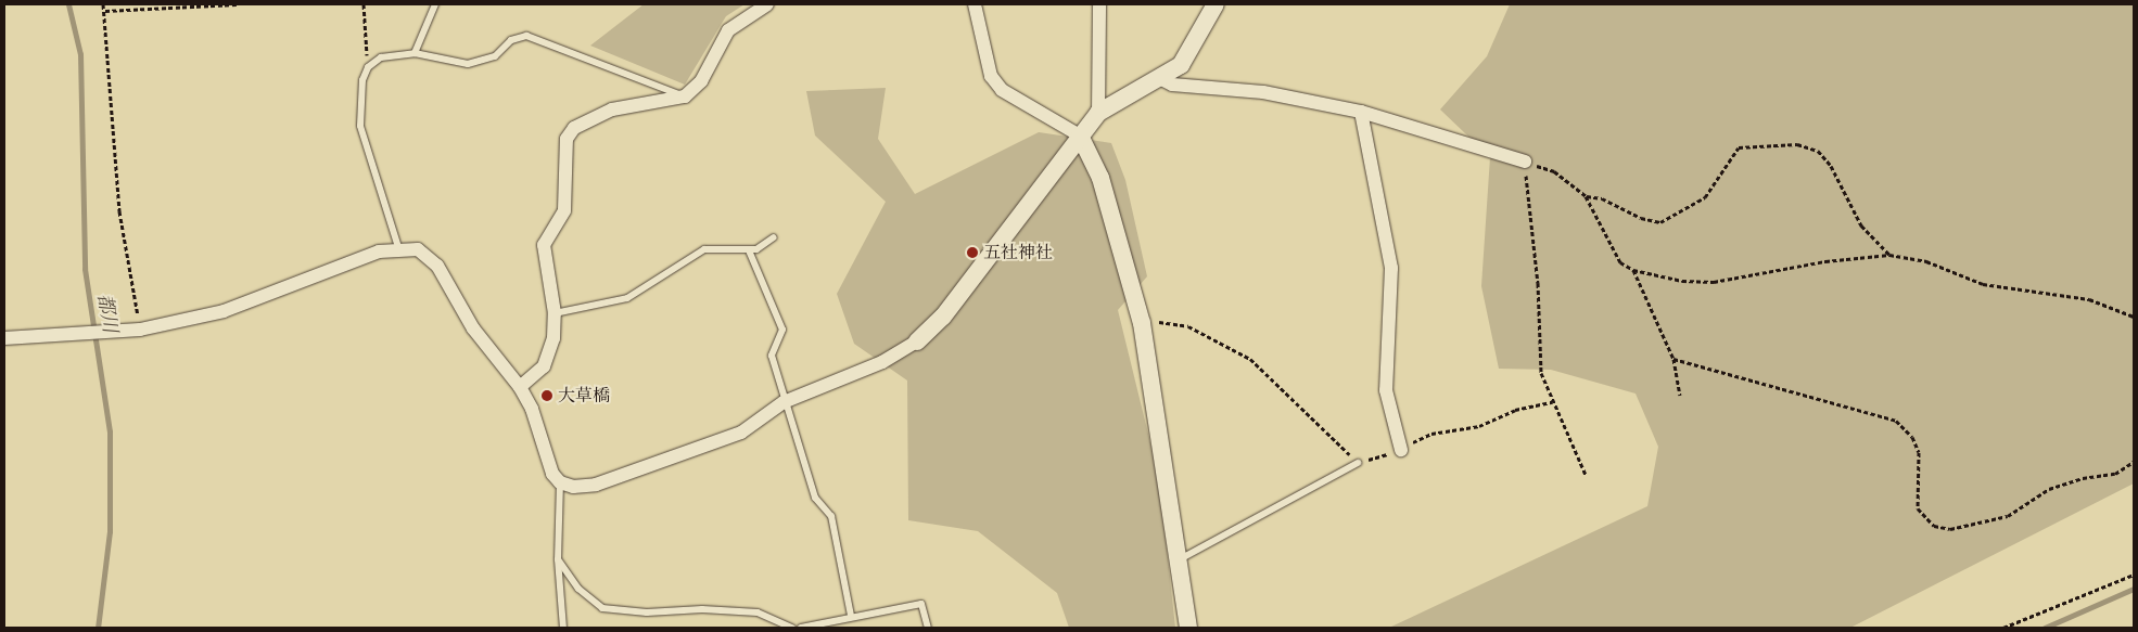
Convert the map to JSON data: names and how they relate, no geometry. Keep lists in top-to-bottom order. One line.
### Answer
{"water":["都川"],"places":["五社神社","大草橋"]}
